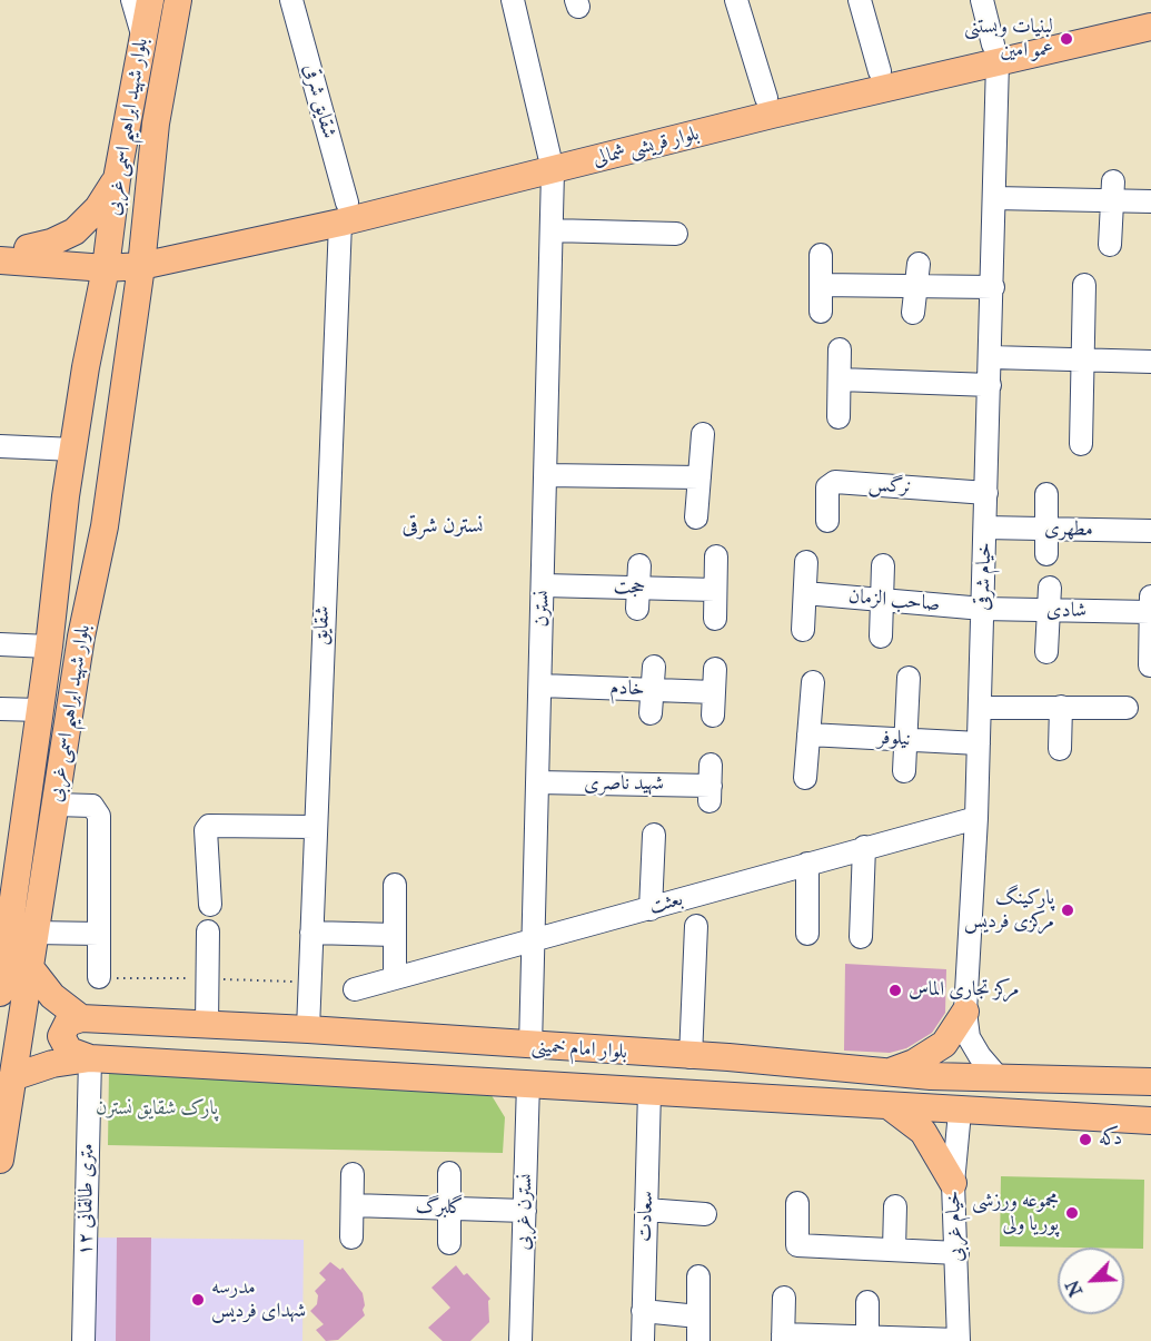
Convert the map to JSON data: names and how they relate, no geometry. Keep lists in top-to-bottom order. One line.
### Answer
{"streets":{"main road":["بلوار شهید ابراهیم اسمی غربی","بلوار قریشی شمالی","بلوار امام خمینی"],"street":["شقایق شرقی","نرگس","مطهری","خیام شرقی","حجت","صاحب الزمان","نسترن","شادی","شقایق","خادم","نیلوفر","شهید ناصری","بعثت","۱۲ متری طالقانی","گلبرگ","نسترن غربی","سعادت","خیام غربی"]},"crossings":[["شقایق شرقی","بلوار قریشی شمالی"],["شقایق شرقی","شقایق"],["بلوار شهید ابراهیم اسمی غربی","بلوار قریشی شمالی"],["بلوار شهید ابراهیم اسمی غربی","بلوار امام خمینی"],["بلوار قریشی شمالی","خیام شرقی"],["بلوار قریشی شمالی","نسترن"],["بلوار قریشی شمالی","شقایق"],["نرگس","خیام شرقی"],["مطهری","خیام شرقی"],["خیام شرقی","صاحب الزمان"],["خیام شرقی","شادی"],["خیام شرقی","نیلوفر"],["خیام شرقی","بعثت"],["خیام شرقی","بلوار امام خمینی"],["حجت","نسترن"],["صاحب الزمان","شادی"],["نسترن","خادم"],["نسترن","شهید ناصری"],["نسترن","بعثت"],["نسترن","بلوار امام خمینی"],["شقایق","بلوار امام خمینی"],["بلوار امام خمینی","۱۲ متری طالقانی"],["بلوار امام خمینی","نسترن غربی"],["بلوار امام خمینی","سعادت"],["بلوار امام خمینی","خیام غربی"],["گلبرگ","نسترن غربی"]],"districts":["نسترن شرقی"],"parks":["پارک شقایق نسترن"],"places":["لبنیات وبستنی عمو امین","پارکینگ مرکزی فردیس","مرکز تجاری الماس","دکه","مجموعه ورزشی پوریا ولی","مدرسه شهدای فردیس"],"north":"bottom left"}
